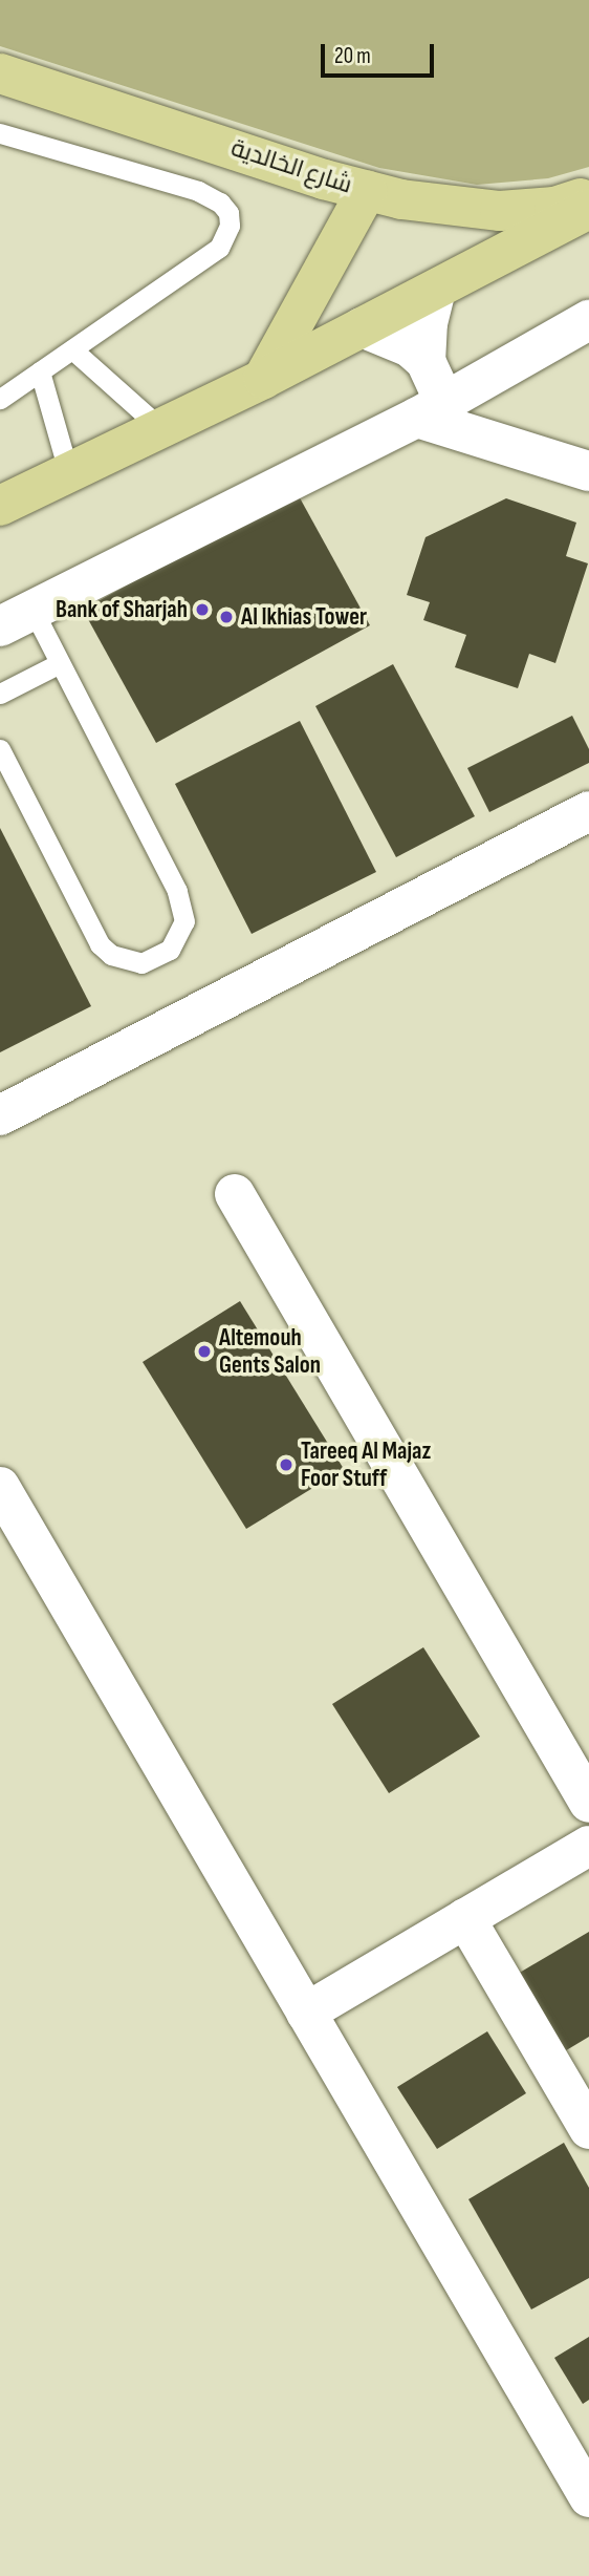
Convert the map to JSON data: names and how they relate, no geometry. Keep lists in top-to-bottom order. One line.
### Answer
{"streets":{"main road":["شارع الخالدية"]},"places":["Bank of Sharjah","Al Ikhias Tower","Altemouh Gents Salon","Tareeq Al Majaz Foor Stuff"],"scale_bar":"20 m"}
